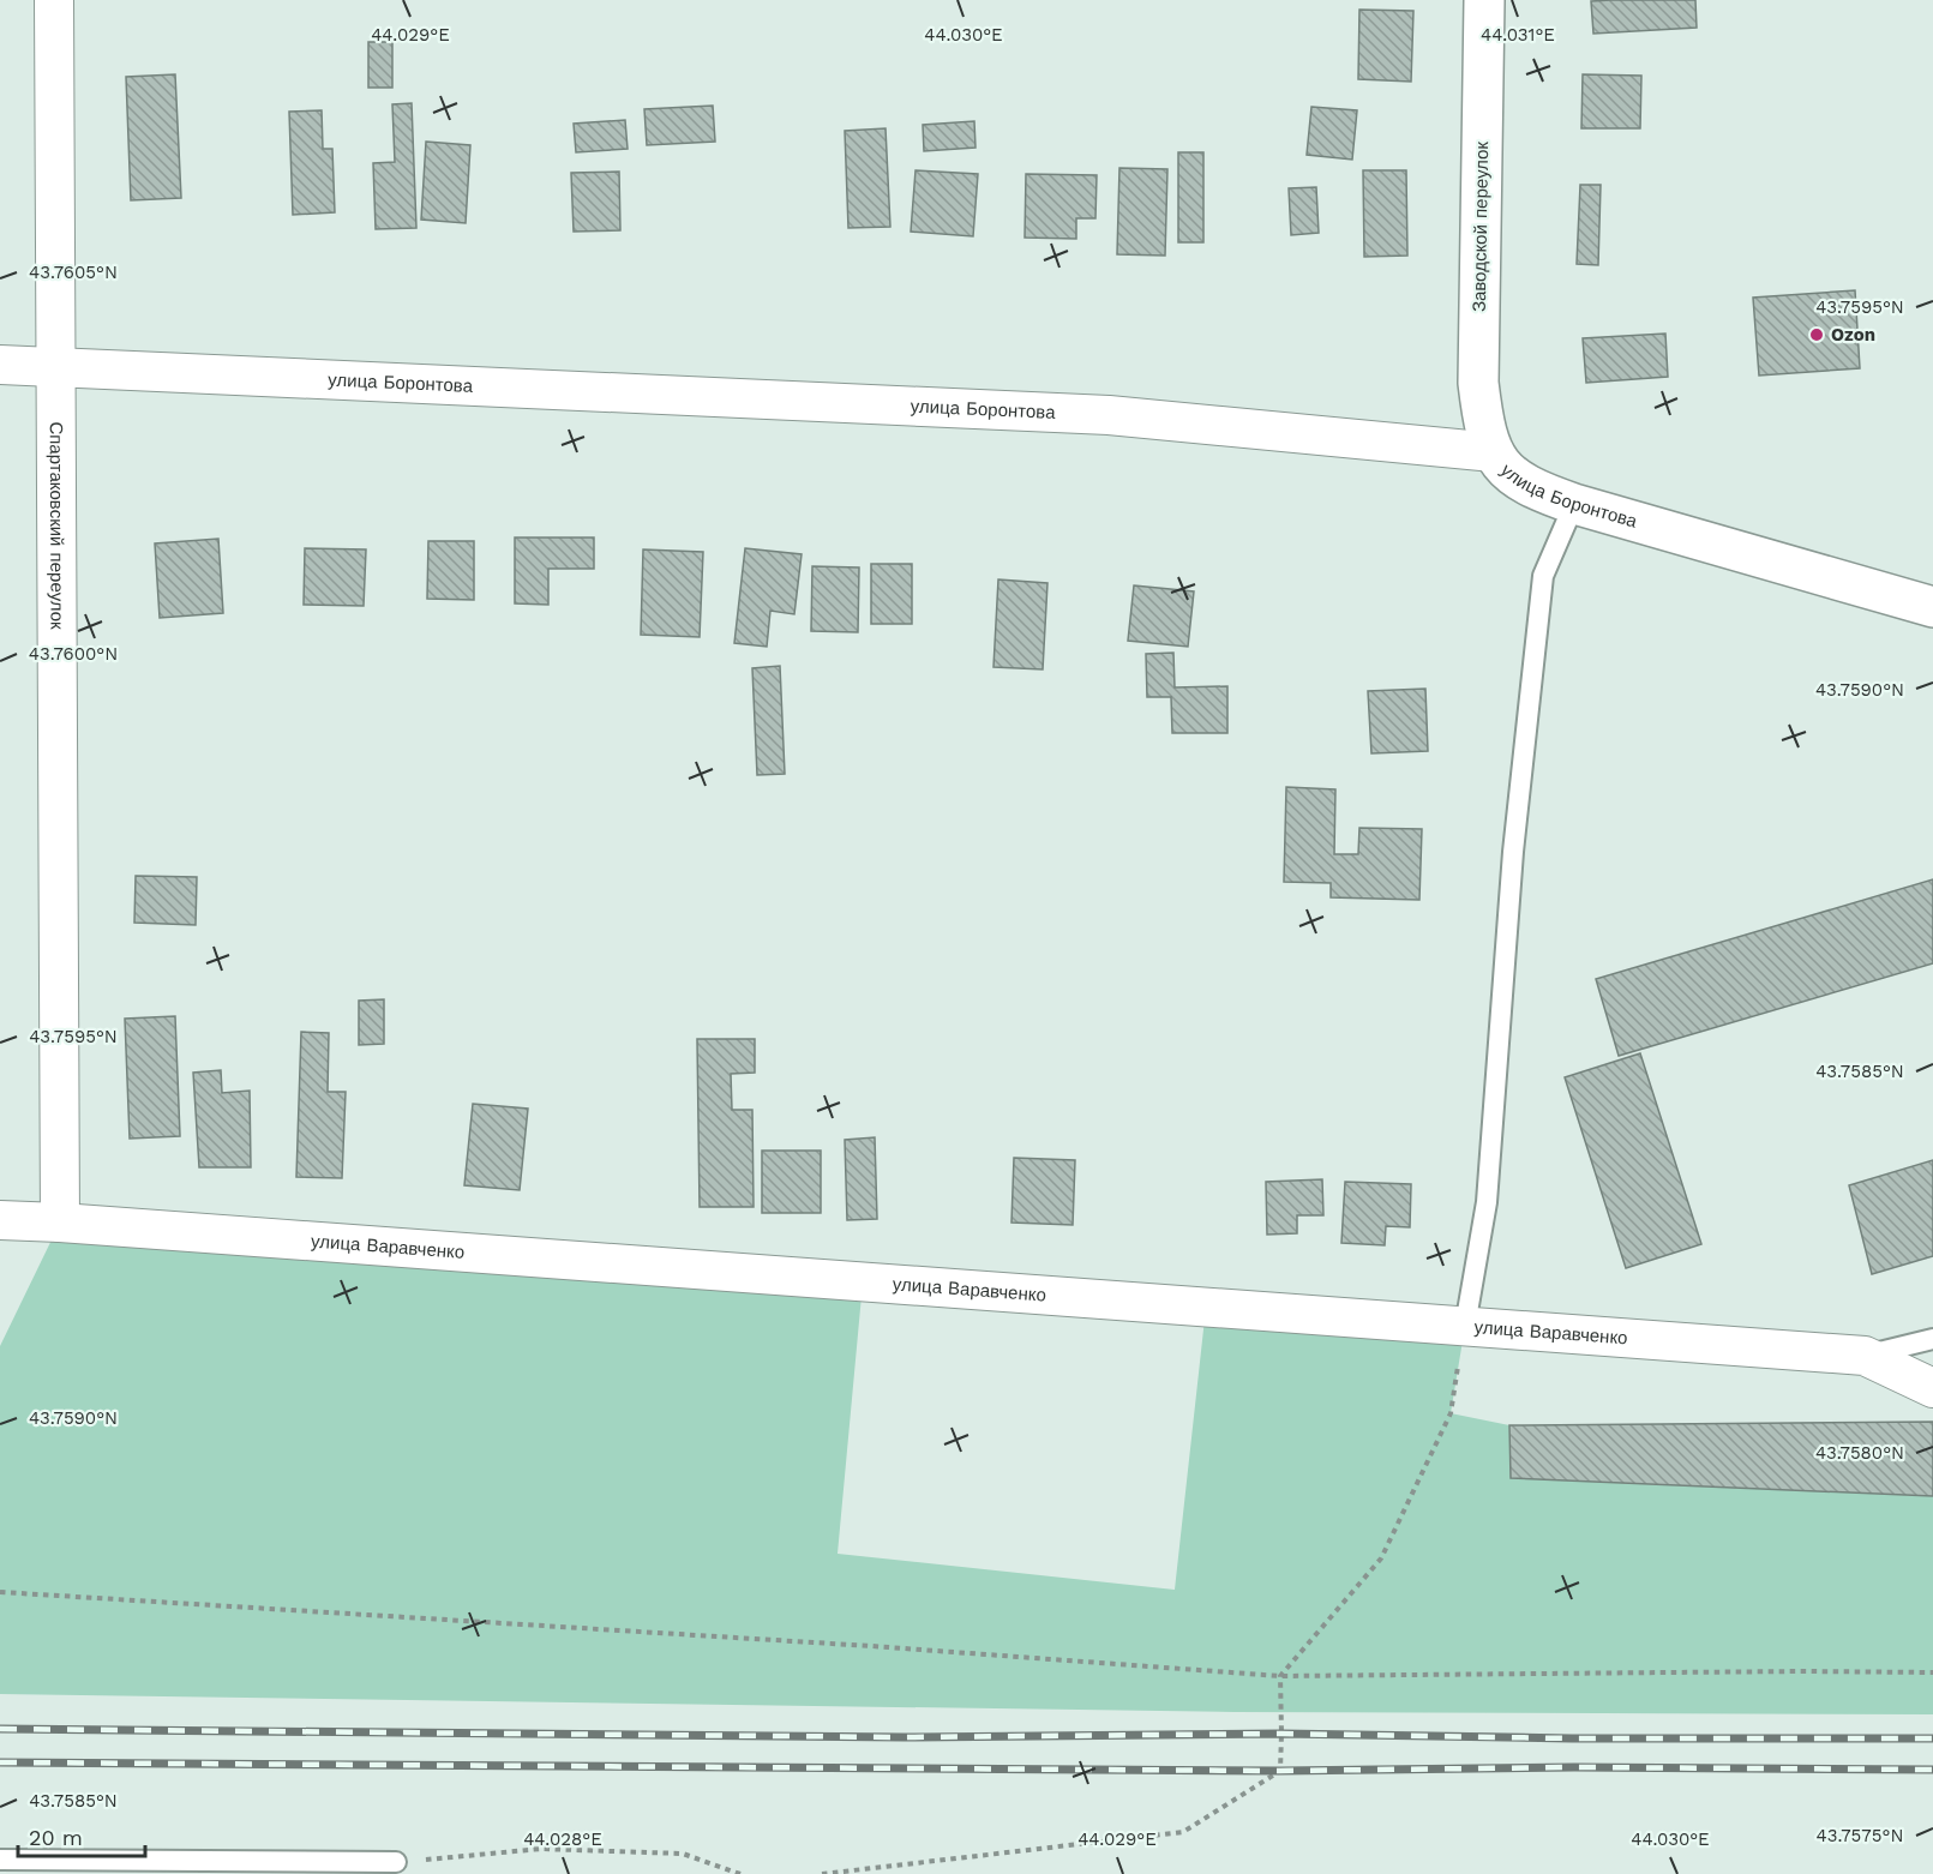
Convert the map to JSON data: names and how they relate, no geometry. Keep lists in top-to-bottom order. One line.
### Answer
{"streets":{"street":["Заводской переулок","улица Боронтова","Спартаковский переулок","улица Варавченко"]},"crossings":[["Заводской переулок","улица Боронтова"],["улица Боронтова","Спартаковский переулок"],["Спартаковский переулок","улица Варавченко"]],"places":["Ozon"],"scale_bar":"20 m","coordinates":["44.029°E","44.030°E","44.031°E","43.7605°N","43.7595°N","43.7600°N","43.7590°N","43.7585°N","43.7580°N","43.7575°N","44.028°E"]}
